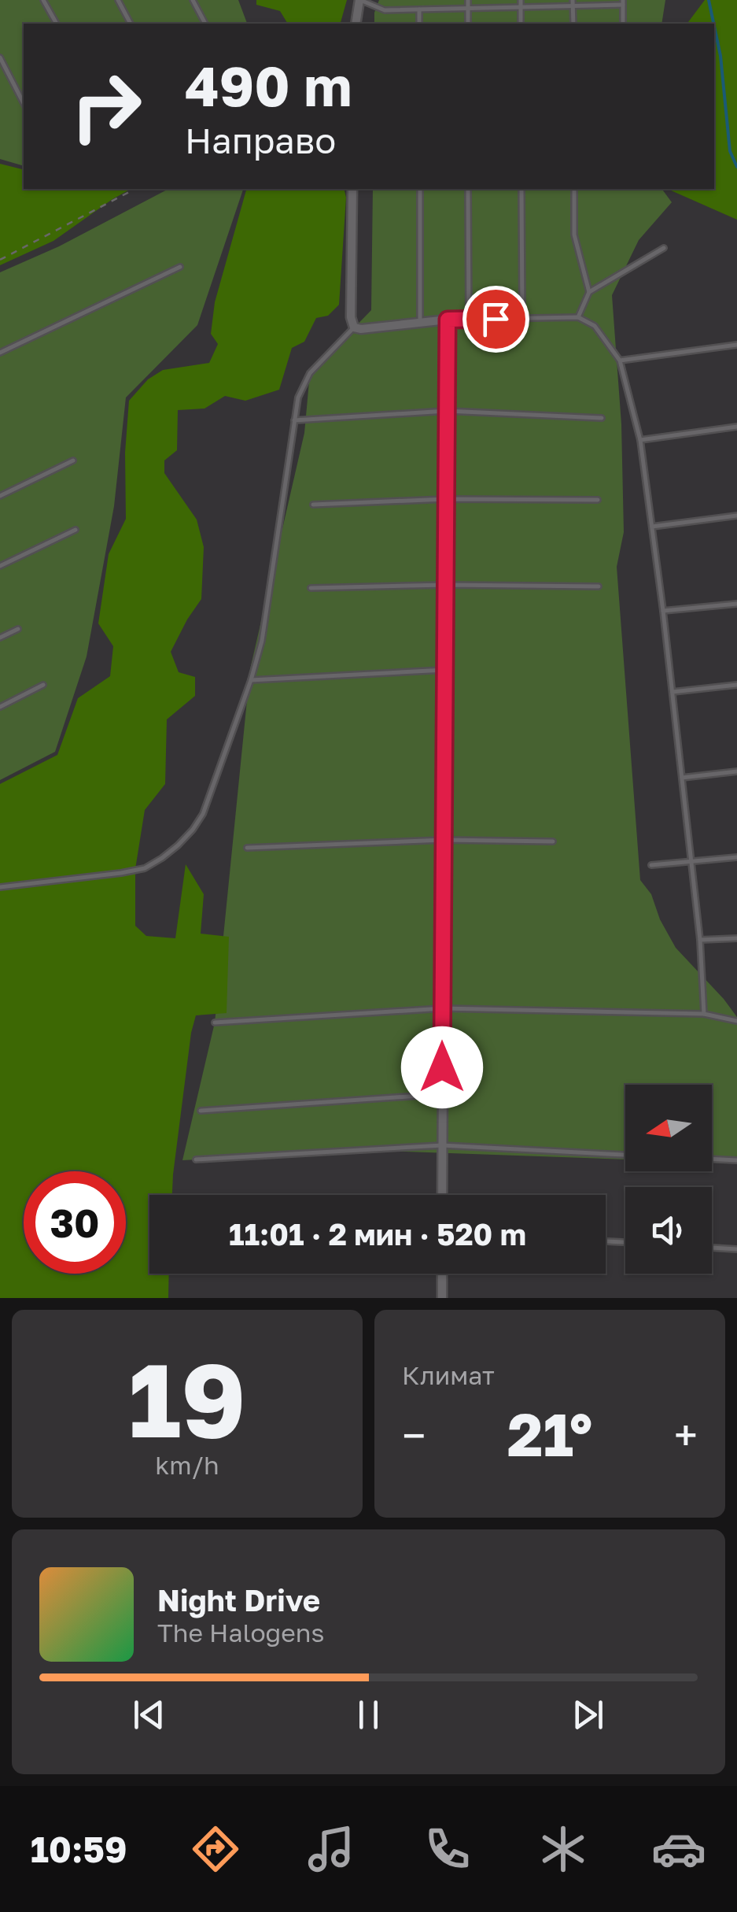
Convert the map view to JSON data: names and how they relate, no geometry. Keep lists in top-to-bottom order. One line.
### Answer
{"north":"left","page":{"turn":["490 m","Направо"],"limit":"30","trip":"11:01 · 2 мин · 520 m","tile":[["19","km/h"],"Климат"],"heat":["−","21°","+"],"song":["Night Drive","The Halogens"],"tabs":"10:59"}}
